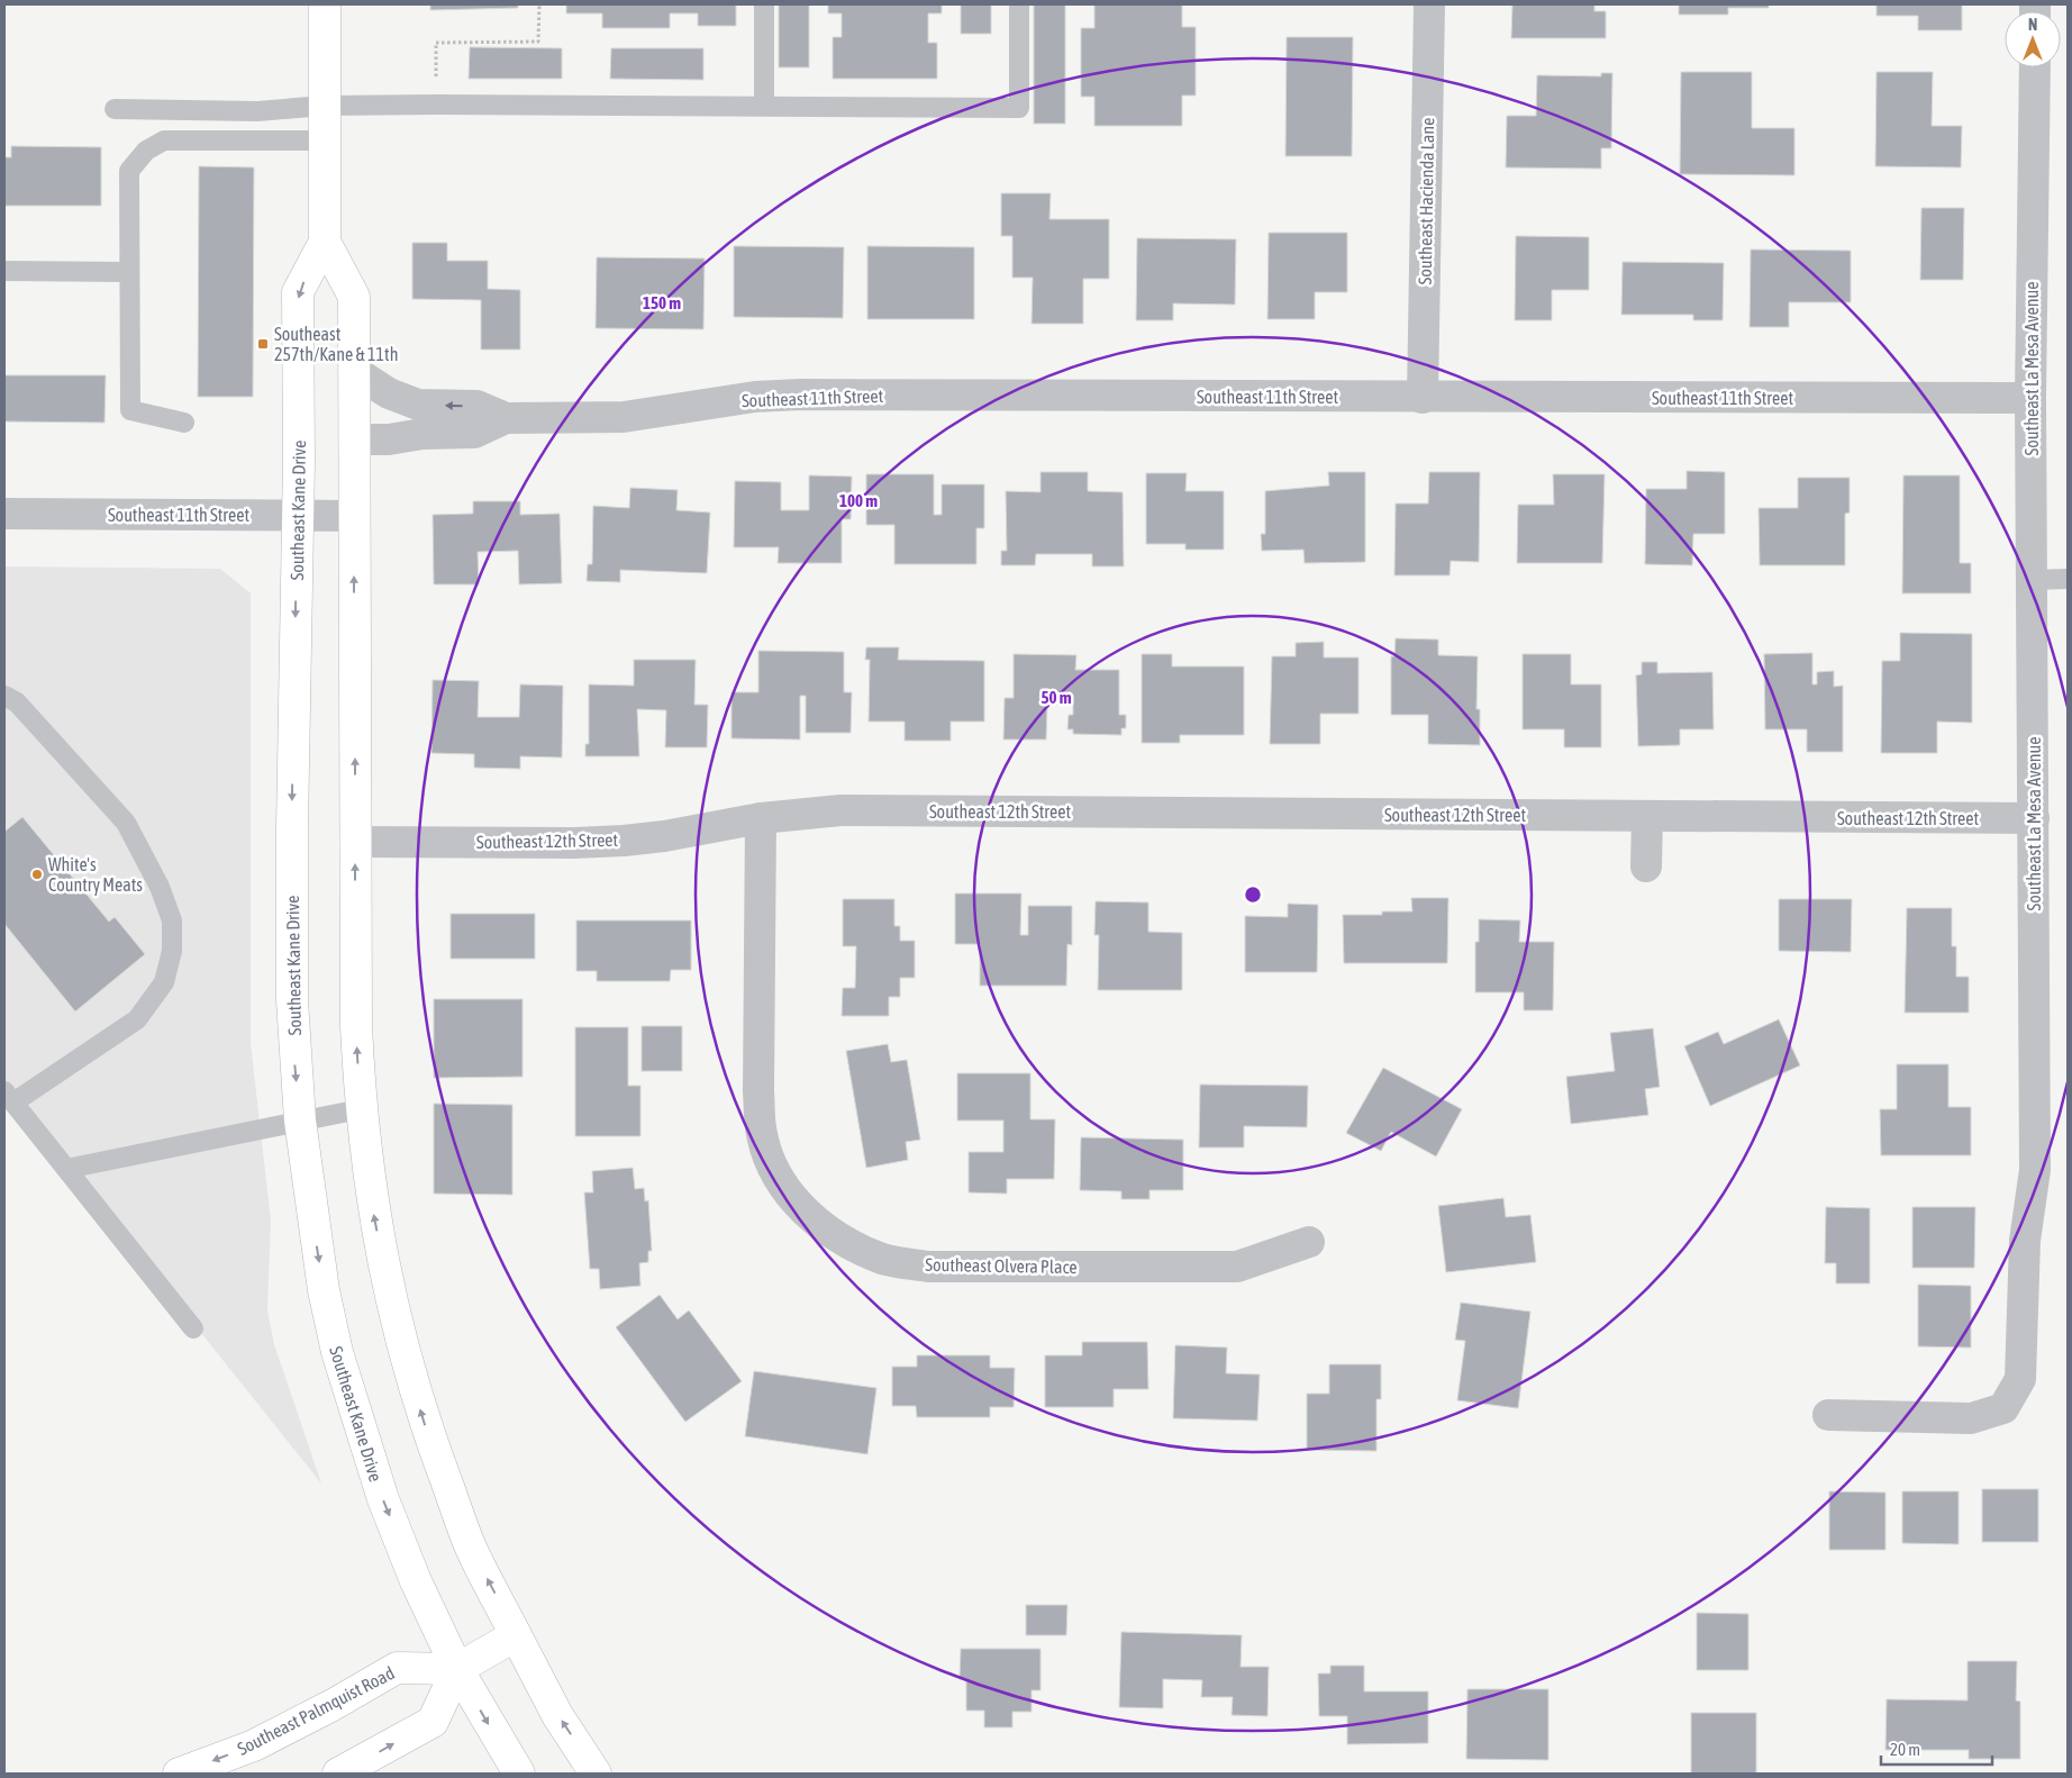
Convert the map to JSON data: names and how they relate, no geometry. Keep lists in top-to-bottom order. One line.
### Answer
{"streets":{"main road":["Southeast Kane Drive","Southeast Palmquist Road"],"street":["Southeast Hacienda Lane","Southeast La Mesa Avenue","Southeast 11th Street","Southeast 12th Street","Southeast Olvera Place"]},"crossings":[["Southeast Hacienda Lane","Southeast 11th Street"],["Southeast La Mesa Avenue","Southeast 11th Street"],["Southeast La Mesa Avenue","Southeast 12th Street"],["Southeast 11th Street","Southeast Kane Drive"],["Southeast Kane Drive","Southeast 12th Street"],["Southeast Kane Drive","Southeast Palmquist Road"],["Southeast 12th Street","Southeast Olvera Place"]],"one_way":["Southeast Palmquist Road"],"places":{"transit":["Southeast 257th/Kane & 11th"],"other":["White's Country Meats"]},"scale_bar":"20 m","north":"top","rings":["150 m","100 m","50 m"]}
